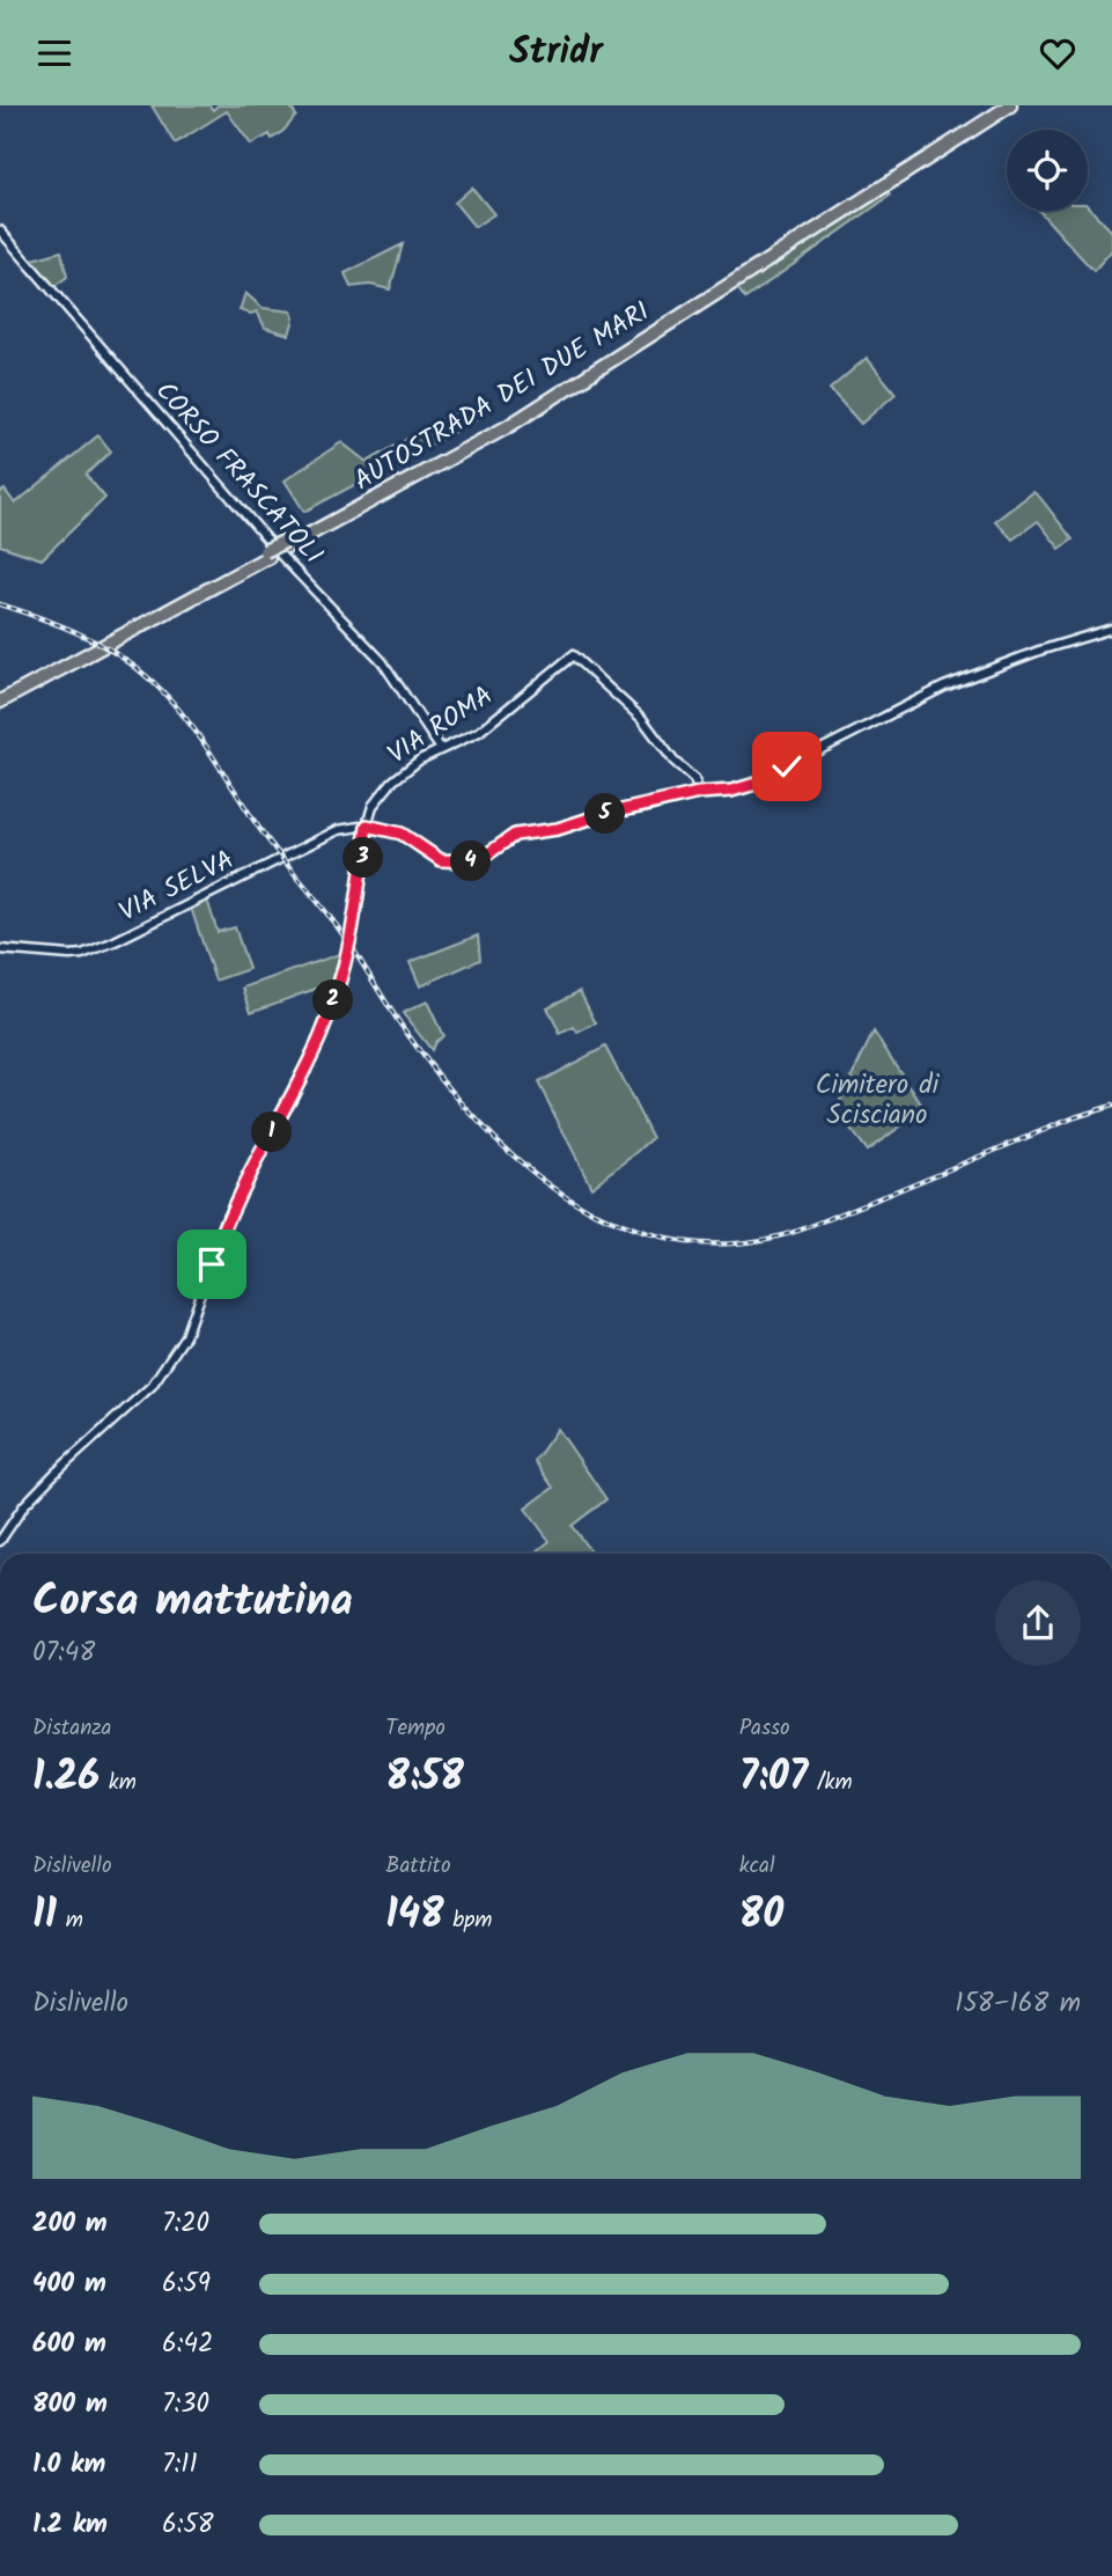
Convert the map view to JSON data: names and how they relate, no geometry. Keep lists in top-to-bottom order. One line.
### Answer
{"streets":{"highway":["AUTOSTRADA DEI DUE MARI"],"street":["CORSO FRASCATOLI","VIA ROMA","VIA SELVA"]},"crossings":[["AUTOSTRADA DEI DUE MARI","CORSO FRASCATOLI"],["CORSO FRASCATOLI","VIA ROMA"],["VIA ROMA","VIA SELVA"]],"parks":["Cimitero di Scisciano"],"page":{"header":"Stridr","pins":["5","3","4","2","1"],"heading":["Corsa mattutina","07:48"],"stats":[["Distanza","1.26 km"],["Tempo","8:58"],["Passo","7:07 /km"],["Dislivello","11 m"],["Battito","148 bpm"],["kcal","80"]],"chart":["Dislivello","158–168 m"],"list":[{"name":"200 m","note":"7:20"},{"name":"400 m","note":"6:59"},{"name":"600 m","note":"6:42"},{"name":"800 m","note":"7:30"},{"name":"1.0 km","note":"7:11"},{"name":"1.2 km","note":"6:58"}]}}
